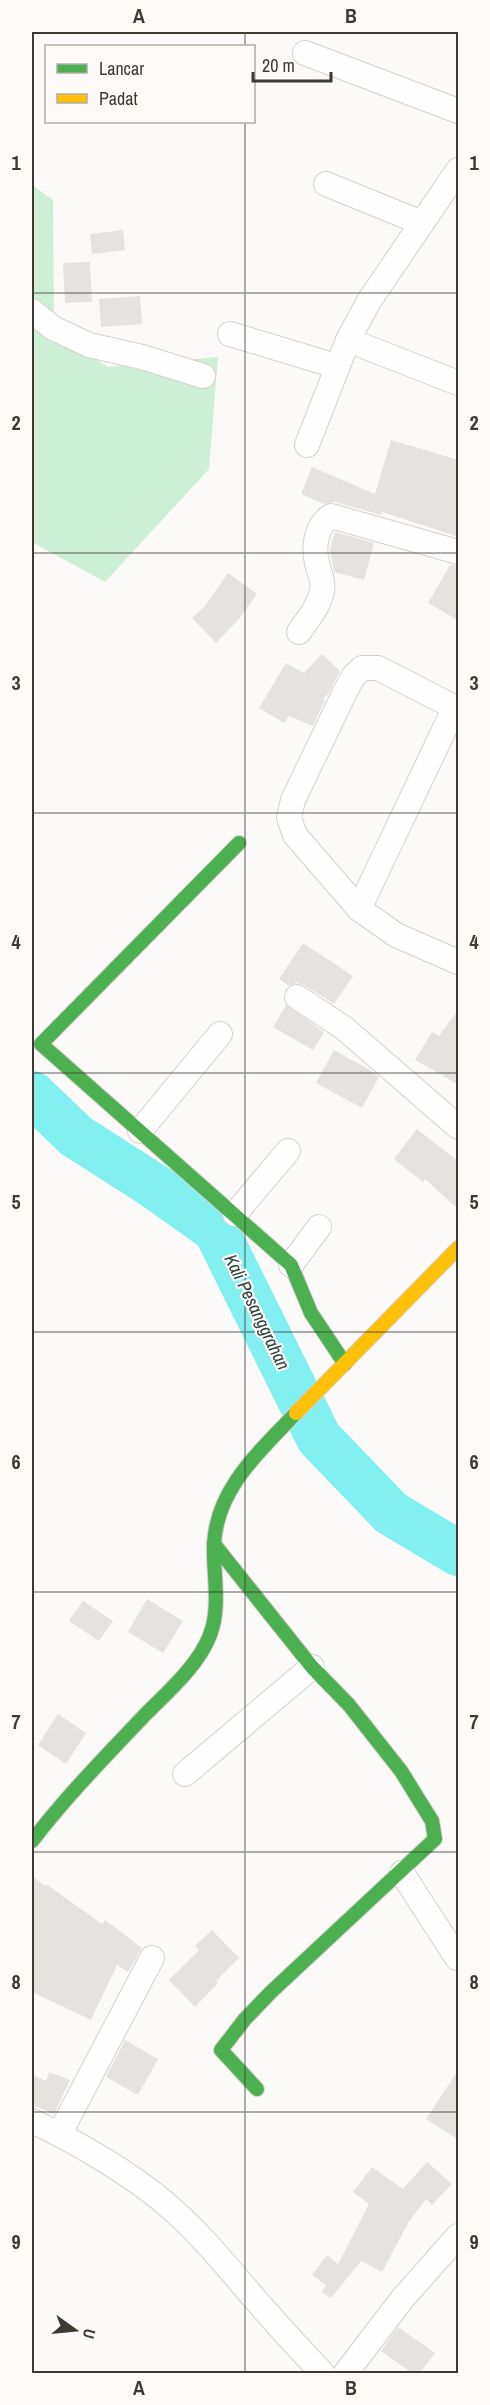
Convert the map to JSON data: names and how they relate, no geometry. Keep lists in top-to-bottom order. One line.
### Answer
{"water":["Kali Pesanggrahan"],"legend":["Lancar","Padat"],"scale_bar":"20 m","north":"right","grid":{"columns":["A","B"],"rows":["1","2","3","4","5","6","7","8","9"]}}
